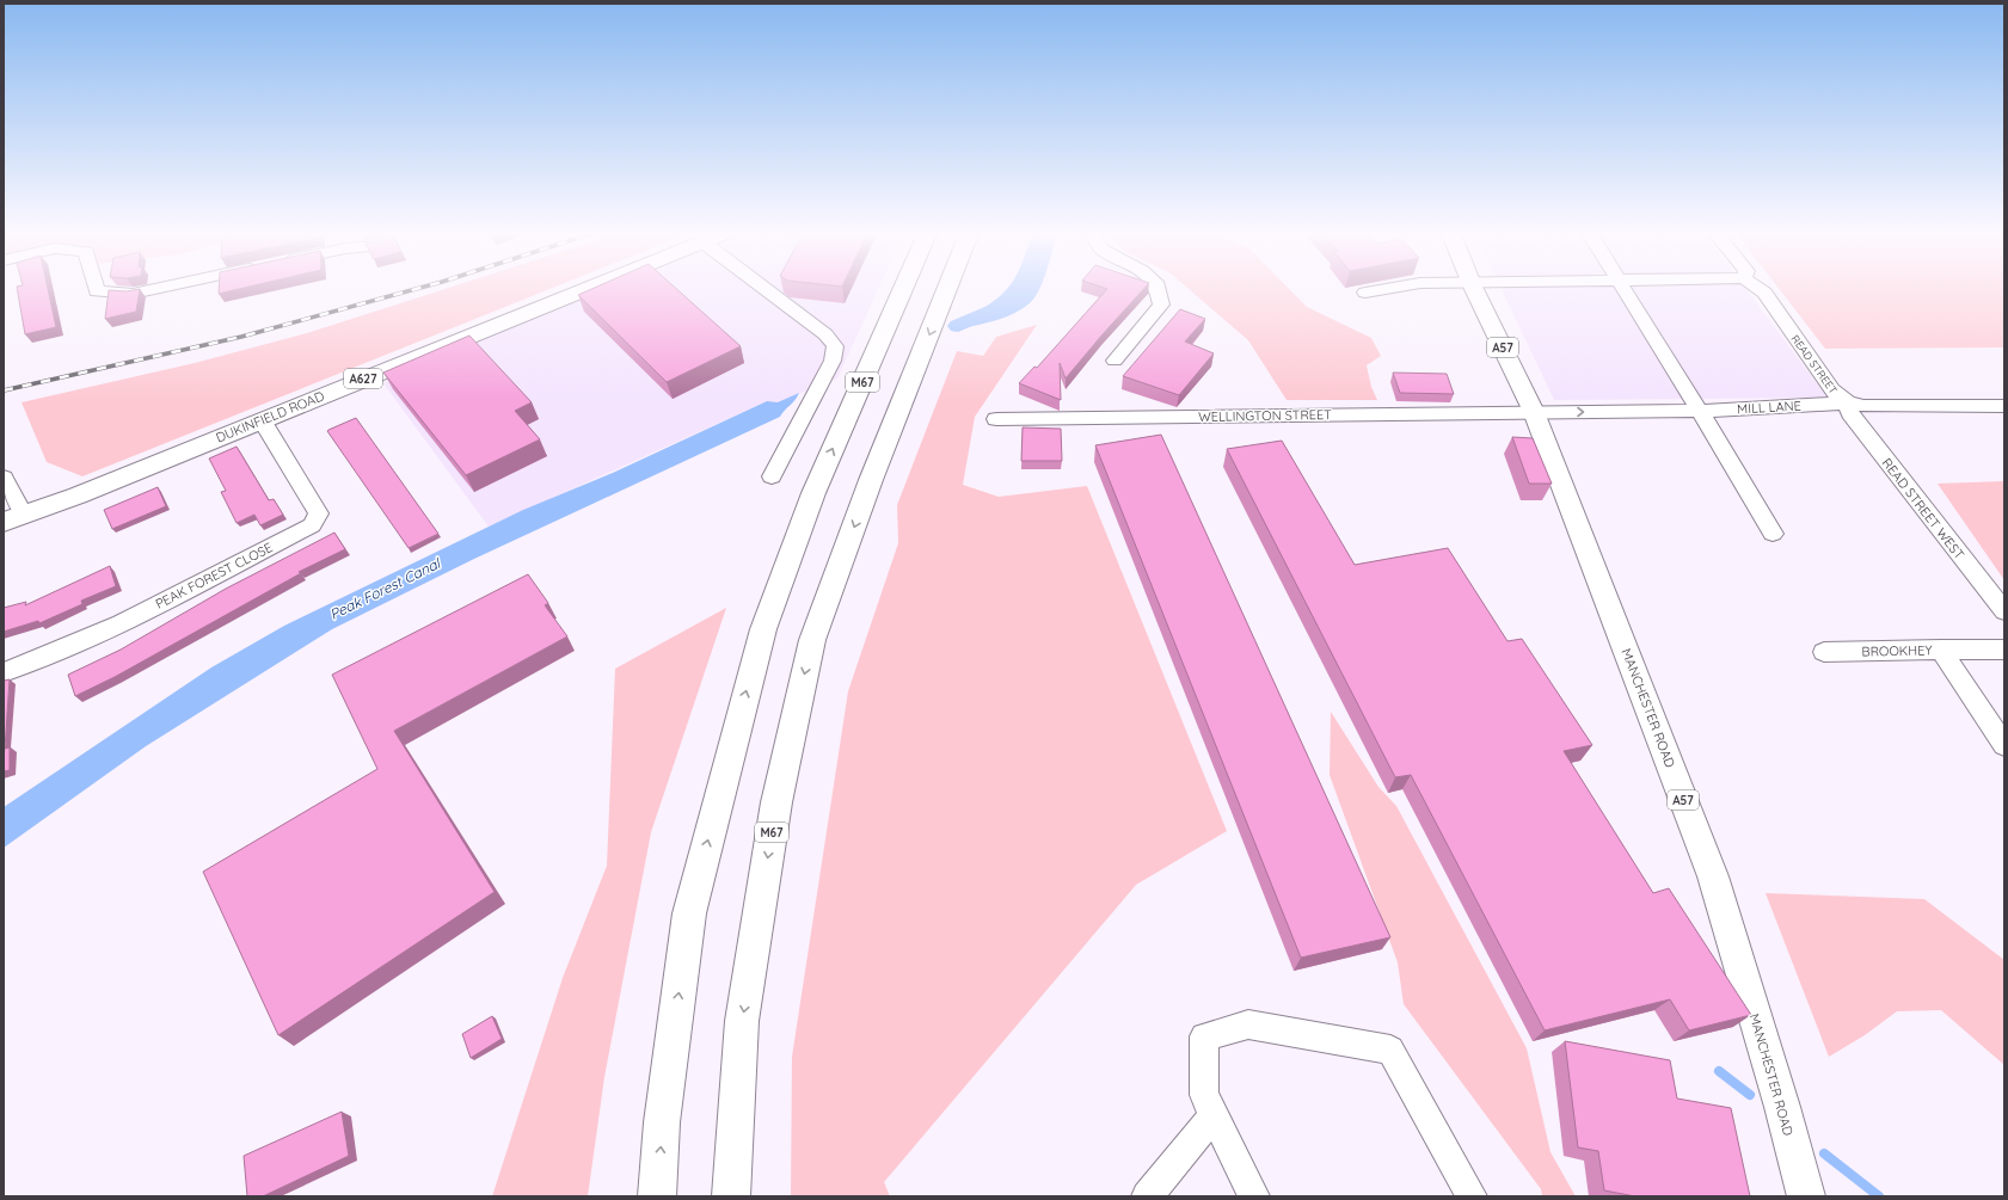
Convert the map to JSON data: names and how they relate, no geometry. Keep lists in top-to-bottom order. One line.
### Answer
{"streets":{"main road":["A57","A627","M67","DUKINFIELD ROAD","MANCHESTER ROAD"],"street":["READ STREET","MILL LANE","WELLINGTON STREET","READ STREET WEST","PEAK FOREST CLOSE","BROOKHEY"]},"crossings":[["READ STREET","MILL LANE"],["READ STREET","READ STREET WEST"],["MILL LANE","WELLINGTON STREET"],["MILL LANE","READ STREET WEST"],["MILL LANE","MANCHESTER ROAD"],["WELLINGTON STREET","MANCHESTER ROAD"],["DUKINFIELD ROAD","PEAK FOREST CLOSE"]],"one_way":["MILL LANE"],"water":["Peak Forest Canal"]}
